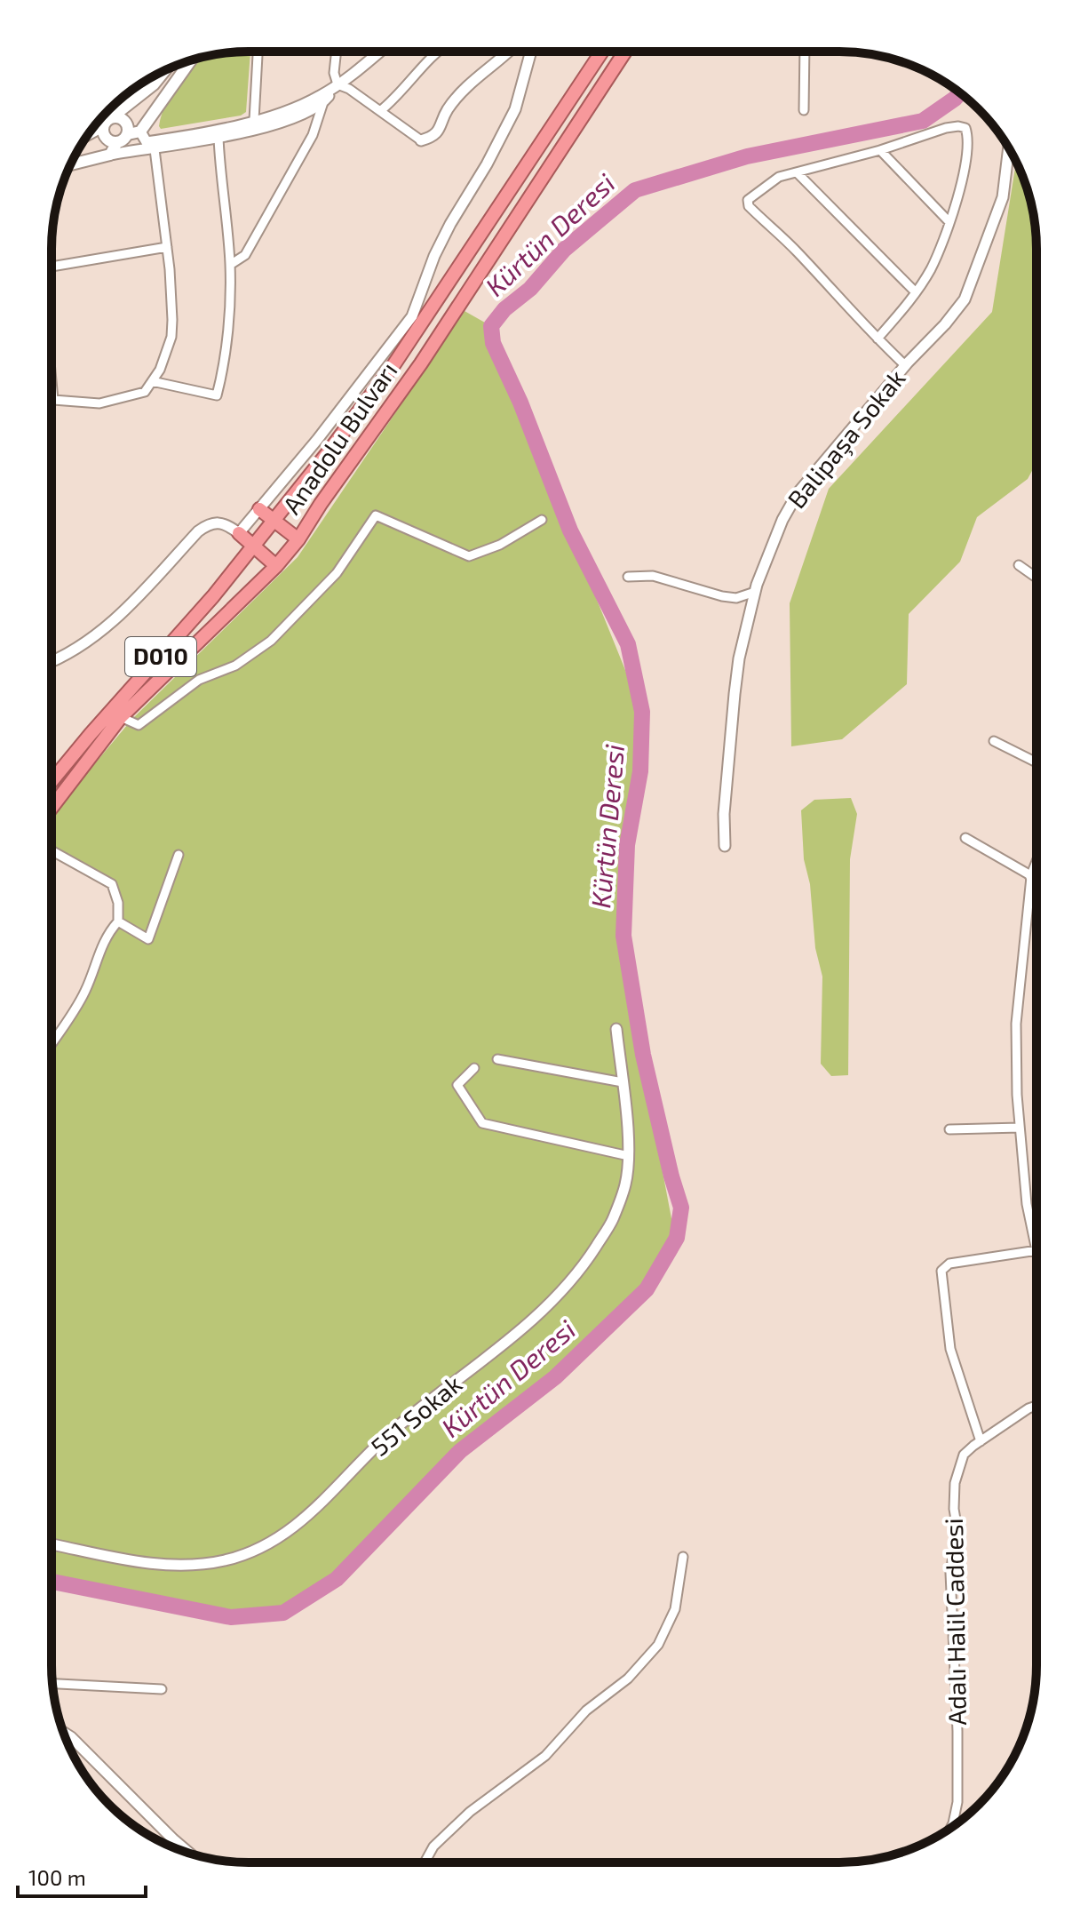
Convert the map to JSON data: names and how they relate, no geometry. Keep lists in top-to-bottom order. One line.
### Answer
{"streets":{"highway":["Anadolu Bulvarı","D010"],"street":["Balipaşa Sokak","551 Sokak","Adalı Halil Caddesi"]},"water":["Kürtün Deresi"],"scale_bar":"100 m"}
